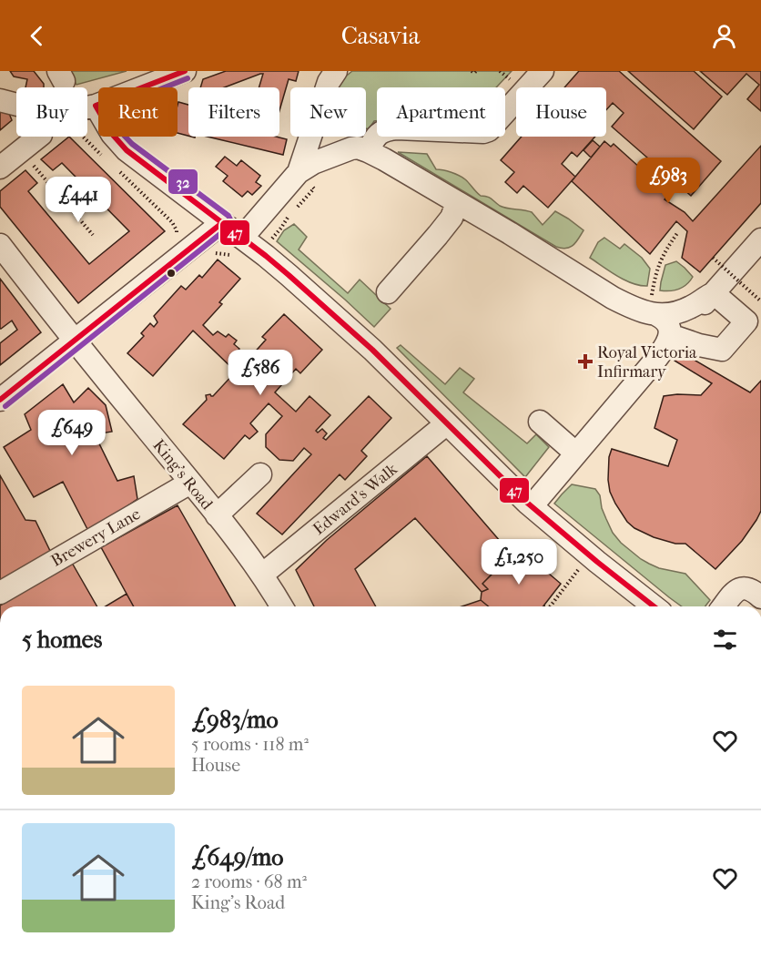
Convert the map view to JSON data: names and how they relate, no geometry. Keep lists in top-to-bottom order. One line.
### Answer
{"streets":{"street":["King's Road","Edward's Walk","Brewery Lane"]},"crossings":[["King's Road","Edward's Walk"],["King's Road","Brewery Lane"]],"places":{"health":["Royal Victoria Infirmary"]},"lines":["transit line 47","transit line 32"],"page":{"header":"Casavia","chip":["Buy","Rent","Filters","New","Apartment","House"],"price":["£983","£441","£586","£649","£1,250"],"heading":"5 homes","list":[{"name":"£983/mo","note":"5 rooms · 118 m² · House"},{"name":"£649/mo","note":"2 rooms · 68 m² · King's Road"}]}}
